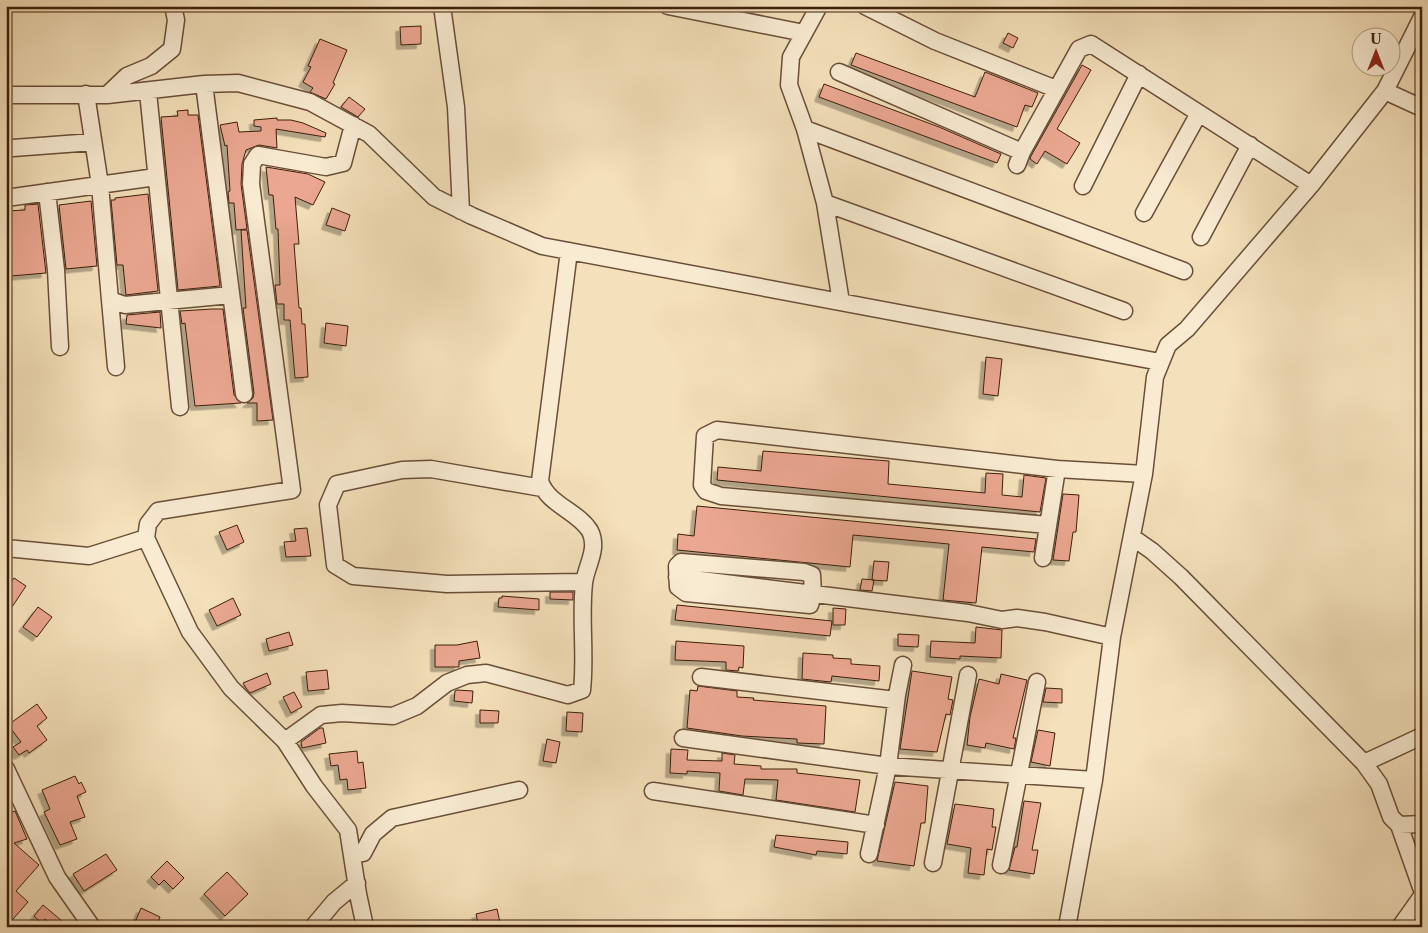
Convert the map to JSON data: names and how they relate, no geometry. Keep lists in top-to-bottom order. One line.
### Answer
{"north":"top"}
